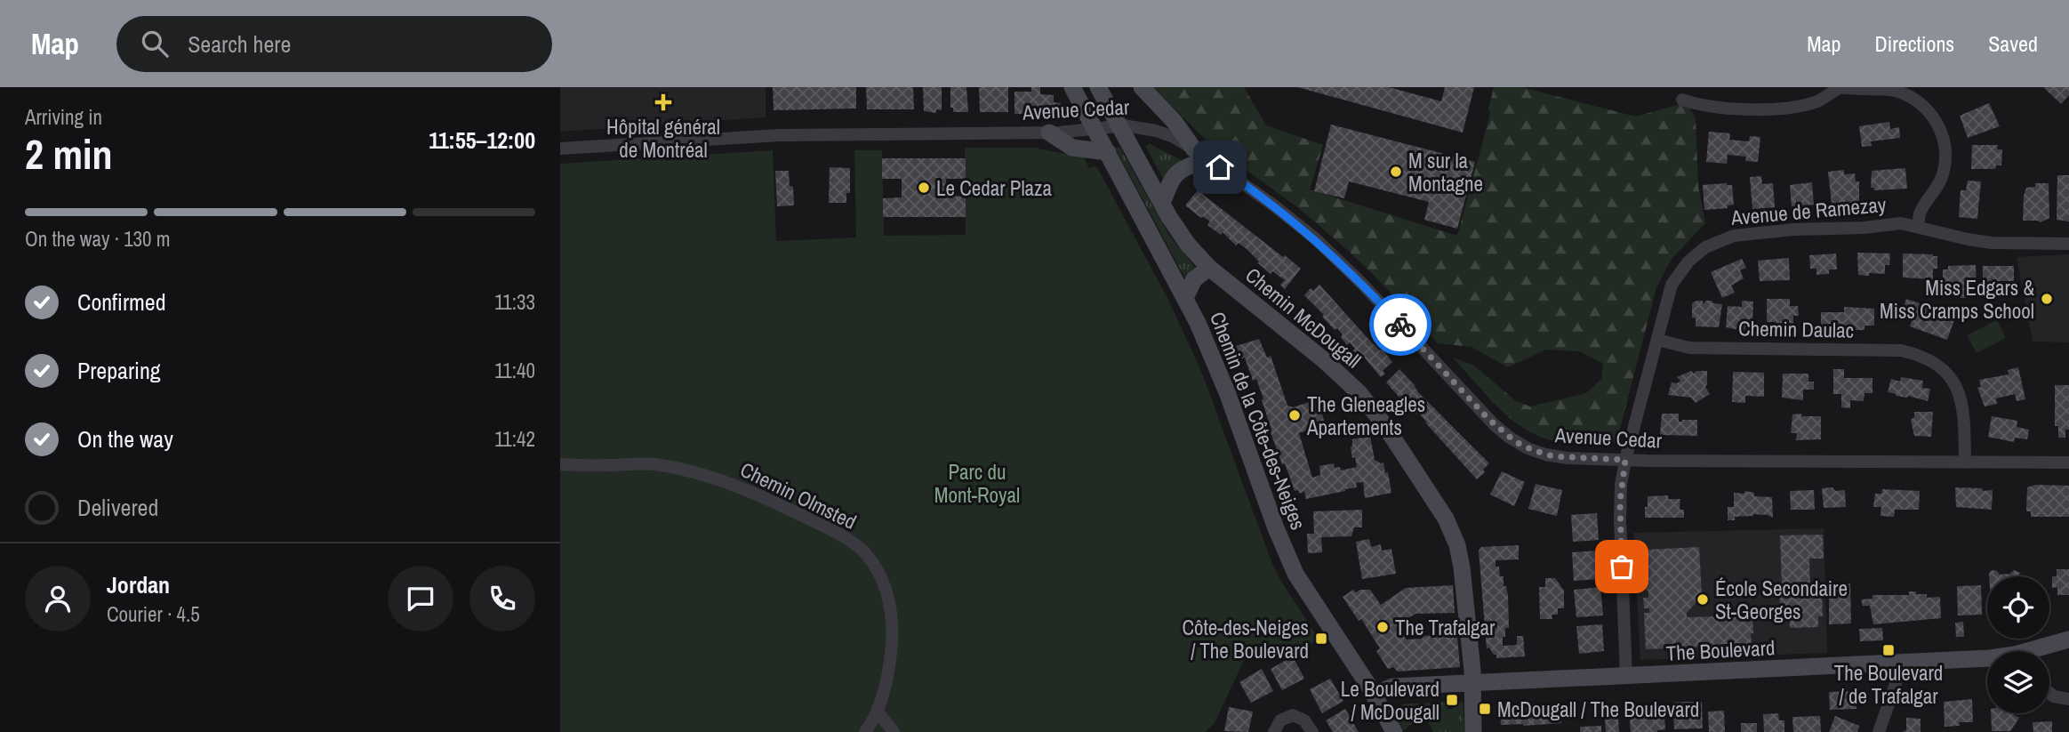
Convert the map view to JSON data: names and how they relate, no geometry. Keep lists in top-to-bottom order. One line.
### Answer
{"streets":{"main road":["Chemin McDougall","Chemin de la Côte-des-Neiges","The Boulevard"],"street":["Avenue Cedar","Avenue de Ramezay","Chemin Daulac","Chemin Olmsted"]},"crossings":[["Avenue Cedar","Avenue de Ramezay"],["Avenue Cedar","Chemin McDougall"],["Avenue Cedar","Chemin Daulac"],["Avenue Cedar","Chemin de la Côte-des-Neiges"],["Avenue de Ramezay","Chemin Daulac"],["Avenue de Ramezay","The Boulevard"],["Chemin McDougall","The Boulevard"],["Chemin de la Côte-des-Neiges","The Boulevard"]],"parks":["Parc du Mont-Royal"],"places":{"health":["Hôpital général de Montréal"],"other":["M sur la Montagne","Le Cedar Plaza","Miss Edgars & Miss Cramps School","The Gleneagles Apartements","École Secondaire St-Georges","The Trafalgar"],"transit":["Côte-des-Neiges / The Boulevard","The Boulevard / de Trafalgar","Le Boulevard / McDougall","McDougall / The Boulevard"]},"page":{"header":"Map","search":"Search here","nav":["Map","Directions","Saved"],"heading":["2 min","Arriving in","11:55–12:00"],"panel":["Jordan","Courier · 4.5"],"bar":"On the way · 130 m","list":[["Confirmed","11:33"],["Preparing","11:40"],["On the way","11:42"],"Delivered"]}}
